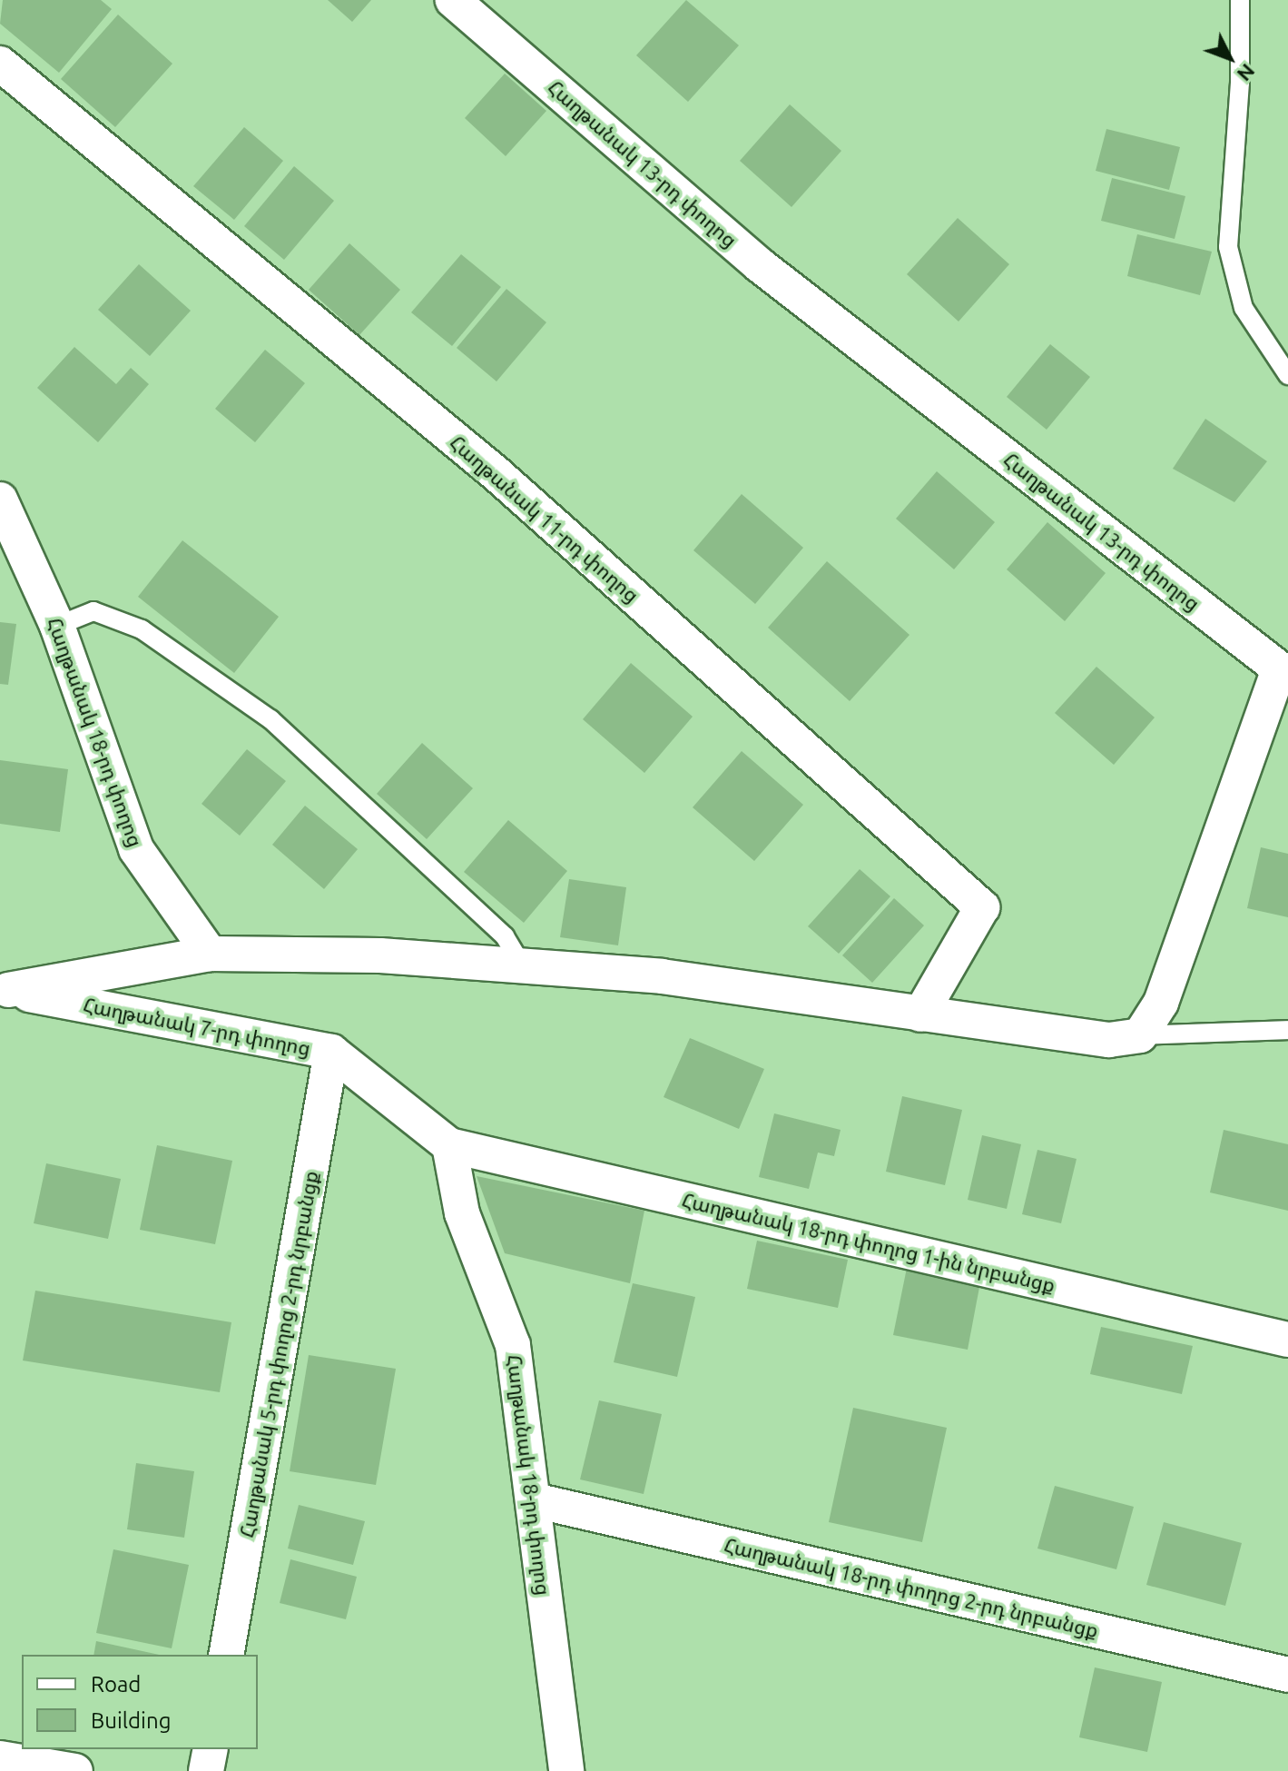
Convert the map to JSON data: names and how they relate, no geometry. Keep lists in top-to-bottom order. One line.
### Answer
{"streets":{"street":["Հաղթանակ 13-րդ փողոց","Հաղթանակ 11-րդ փողոց","Հաղթանակ 18-րդ փողոց","Հաղթանակ 7-րդ փողոց","Հաղթանակ 18-րդ փողոց 1-ին նրբանցք","Հաղթանակ 5-րդ փողոց 2-րդ նրբանցք","Հաղթանակ 18-րդ փողոց 2-րդ նրբանցք"]},"crossings":[["Հաղթանակ 18-րդ փողոց","Հաղթանակ 7-րդ փողոց"],["Հաղթանակ 18-րդ փողոց","Հաղթանակ 18-րդ փողոց 1-ին նրբանցք"],["Հաղթանակ 18-րդ փողոց","Հաղթանակ 18-րդ փողոց 2-րդ նրբանցք"],["Հաղթանակ 7-րդ փողոց","Հաղթանակ 18-րդ փողոց 1-ին նրբանցք"],["Հաղթանակ 7-րդ փողոց","Հաղթանակ 5-րդ փողոց 2-րդ նրբանցք"]],"legend":["Road","Building"],"north":"bottom right"}
